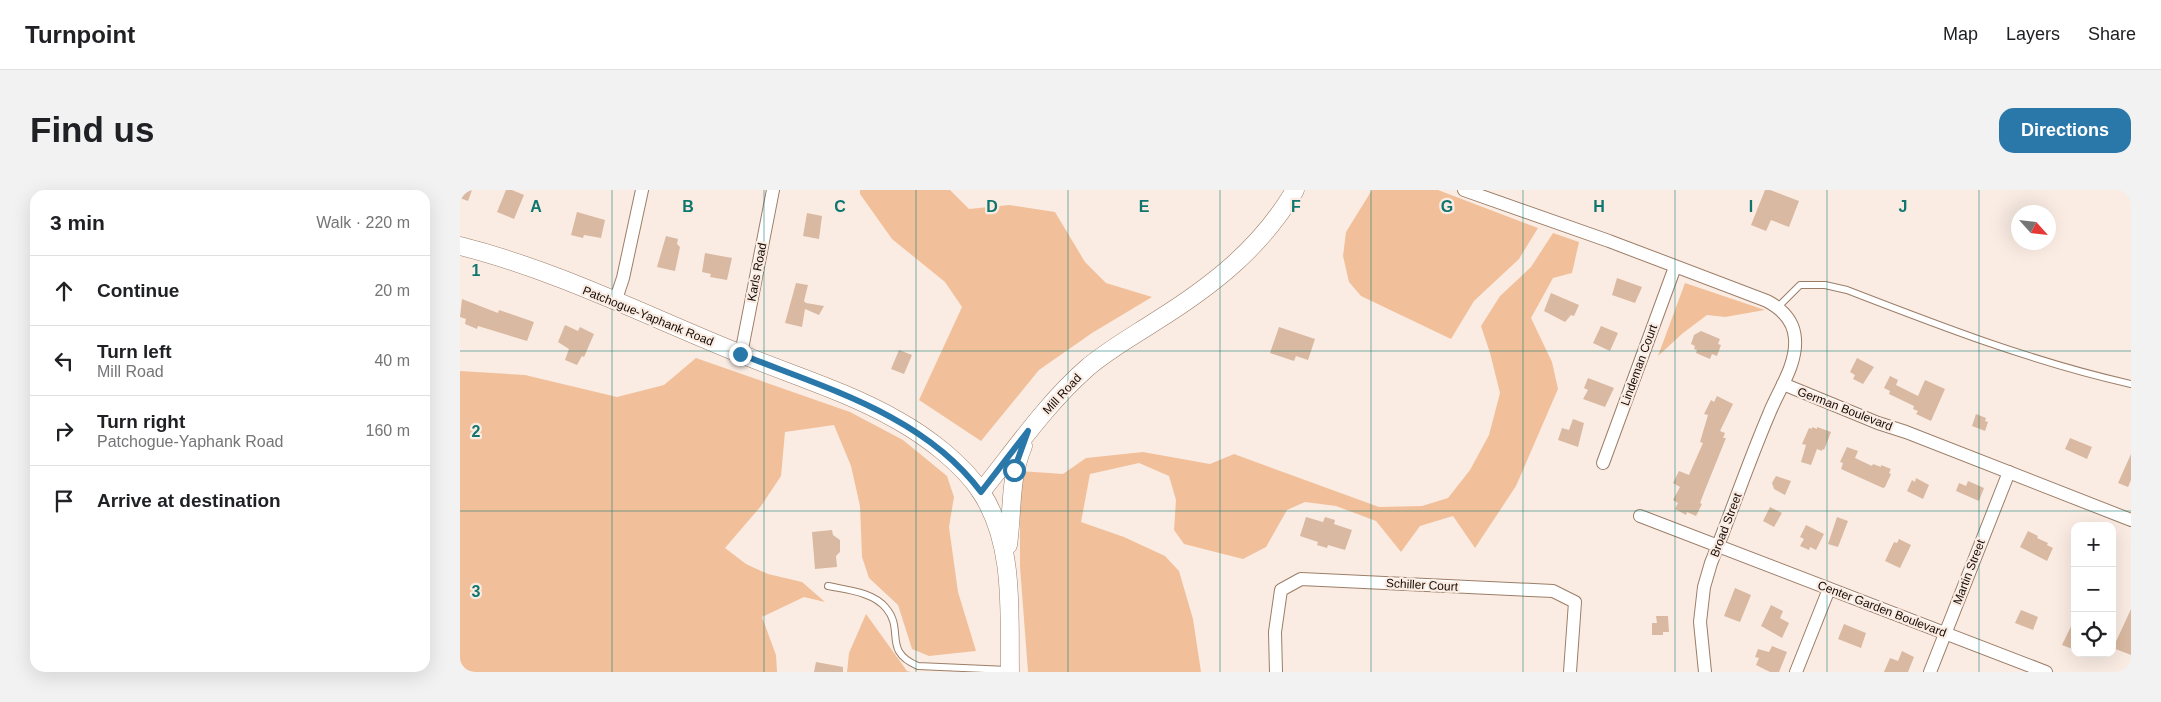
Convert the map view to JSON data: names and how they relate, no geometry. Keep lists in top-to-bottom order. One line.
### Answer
{"streets":{"main road":["Patchogue-Yaphank Road","Mill Road"],"street":["Karls Road","Lindeman Court","German Boulevard","Broad Street","Martin Street","Schiller Court","Center Garden Boulevard"]},"crossings":[["Karls Road","Patchogue-Yaphank Road"],["Patchogue-Yaphank Road","Mill Road"],["Lindeman Court","German Boulevard"],["German Boulevard","Broad Street"],["German Boulevard","Martin Street"],["Broad Street","Center Garden Boulevard"],["Martin Street","Center Garden Boulevard"]],"north":"bottom right","page":{"header":"Turnpoint","nav":["Map","Layers","Share"],"buttons":"Directions","title":"Find us","heading":["3 min","Walk · 220 m"],"list":[["Continue","20 m"],["Turn left","Mill Road","40 m"],["Turn right","Patchogue-Yaphank Road","160 m"],"Arrive at destination"],"map_buttons":["+","−"]},"grid":{"columns":["A","B","C","D","E","F","G","H","I","J"],"rows":["1","2","3"]}}
